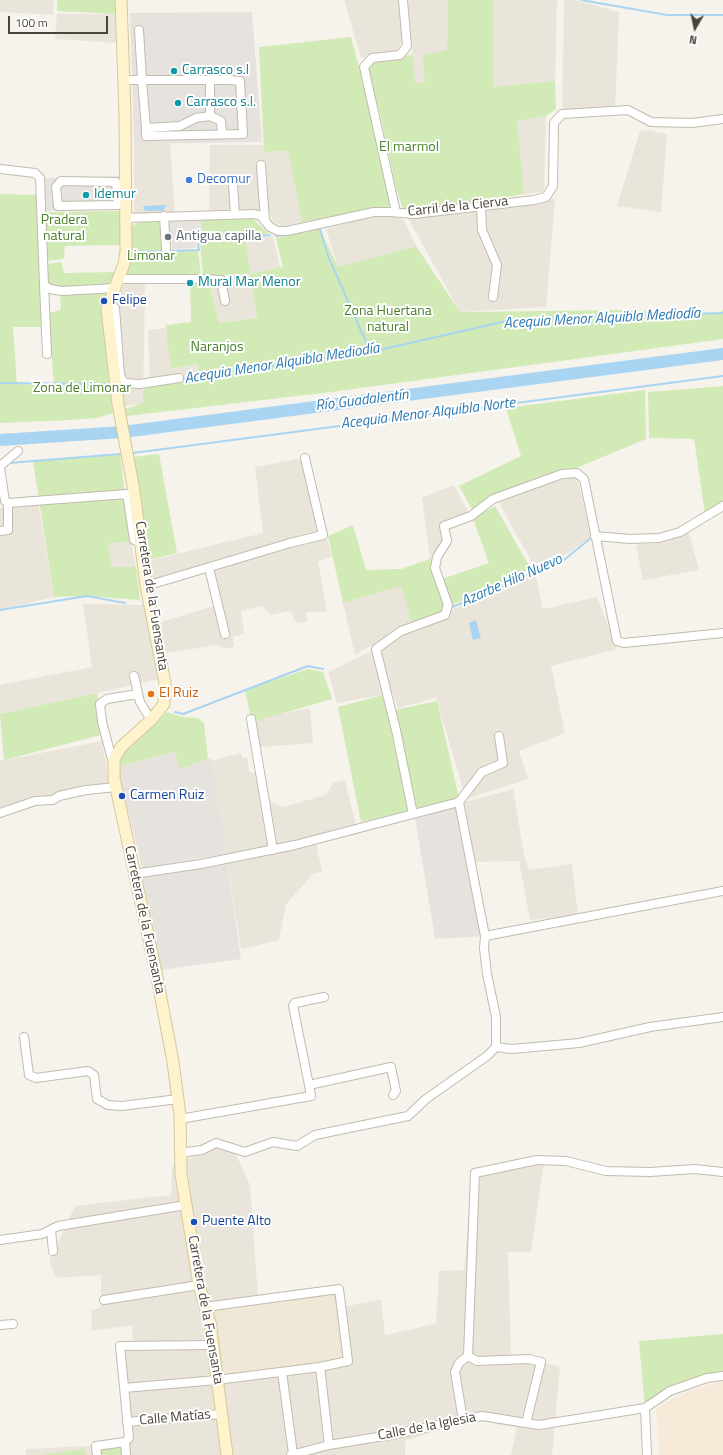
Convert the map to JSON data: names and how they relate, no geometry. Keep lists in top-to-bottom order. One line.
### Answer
{"streets":{"main road":["Carretera de la Fuensanta"],"street":["Carril de la Cierva","Calle Matías","Calle de la Iglesia"]},"crossings":[["Carril de la Cierva","Carretera de la Fuensanta"],["Carretera de la Fuensanta","Calle Matías"]],"water":["Acequia Menor Alquibla Mediodía","Río Guadalentín","Acequia Menor Alquibla Norte","Azarbe Hilo Nuevo"],"parks":["El marmol","Pradera natural","Limonar","Zona Huertana natural","Naranjos","Zona de Limonar"],"places":["Carrasco s.l","Carrasco s.l.","Decomur","Idemur","Antigua capilla","Mural Mar Menor","Felipe","El Ruiz","Carmen Ruiz","Puente Alto"],"scale_bar":"100 m","north":"bottom"}
